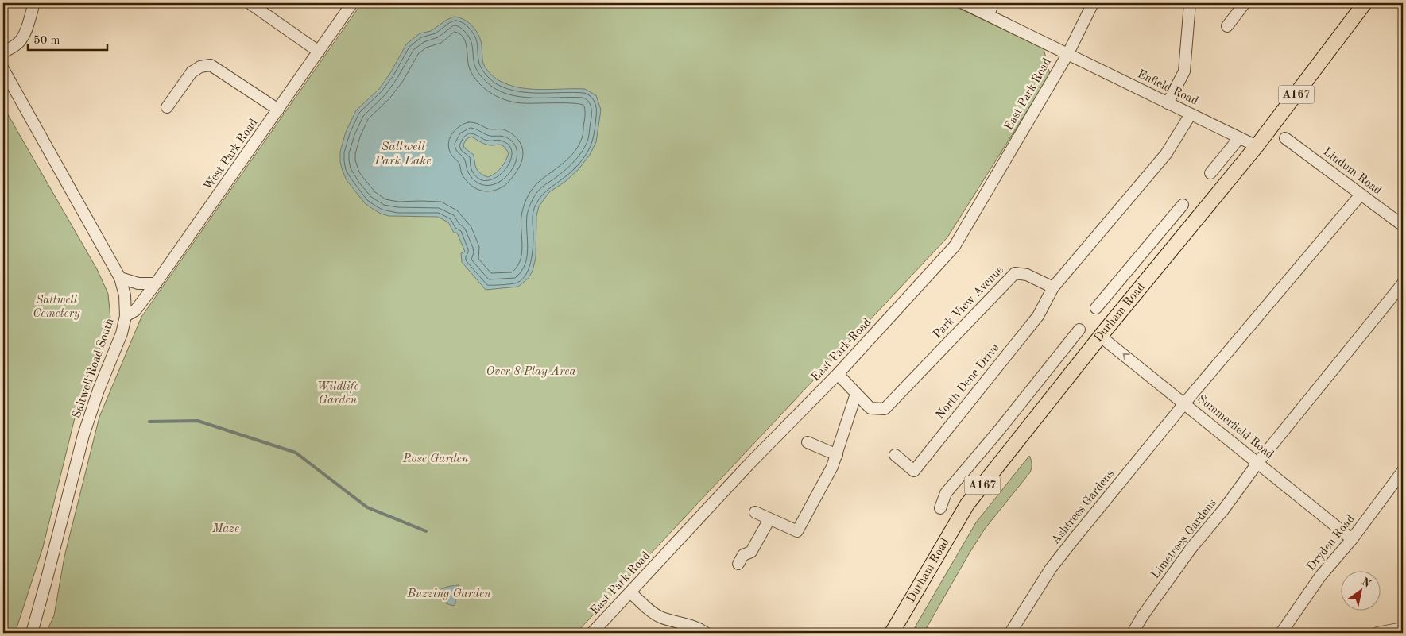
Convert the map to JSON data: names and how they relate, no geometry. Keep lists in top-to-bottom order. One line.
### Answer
{"streets":{"main road":["A167","Durham Road"],"street":["Enfield Road","East Park Road","West Park Road","Lindum Road","Park View Avenue","Saltwell Road South","North Dene Drive","Summerfield Road","Ashtrees Gardens","Limetrees Gardens","Dryden Road"]},"crossings":[["Enfield Road","East Park Road"],["Enfield Road","Durham Road"],["East Park Road","Park View Avenue"],["West Park Road","Saltwell Road South"],["Lindum Road","Ashtrees Gardens"],["Park View Avenue","North Dene Drive"],["Durham Road","Summerfield Road"],["Summerfield Road","Ashtrees Gardens"],["Summerfield Road","Limetrees Gardens"],["Summerfield Road","Dryden Road"]],"water":["Saltwell Park Lake"],"parks":["Saltwell Cemetery","Over 8 Play Area","Wildlife Garden","Rose Garden","Maze","Buzzing Garden"],"scale_bar":"50 m","north":"top right"}
